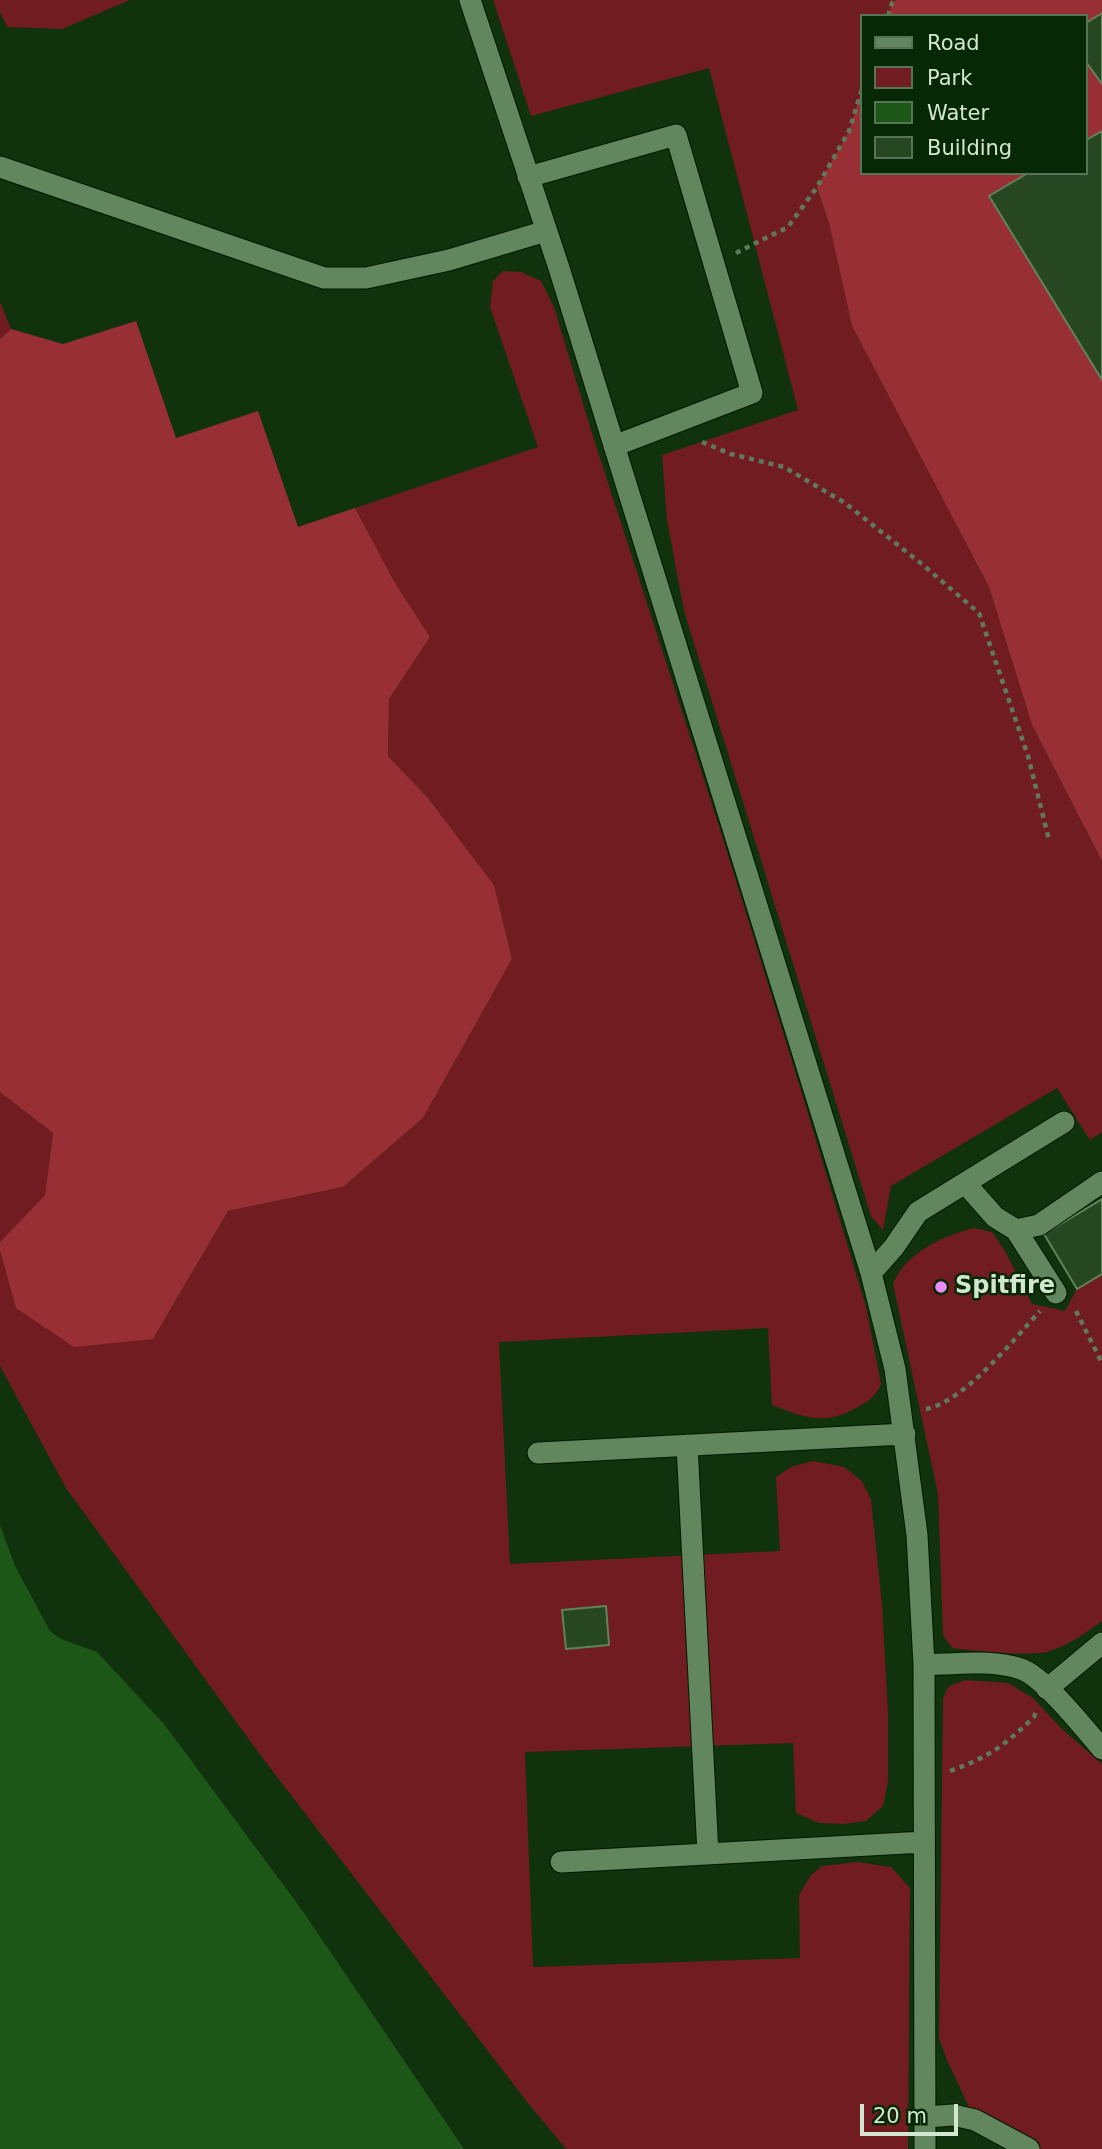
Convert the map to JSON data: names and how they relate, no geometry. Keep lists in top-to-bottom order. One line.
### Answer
{"places":["Spitfire"],"legend":["Road","Park","Water","Building"],"scale_bar":"20 m"}
